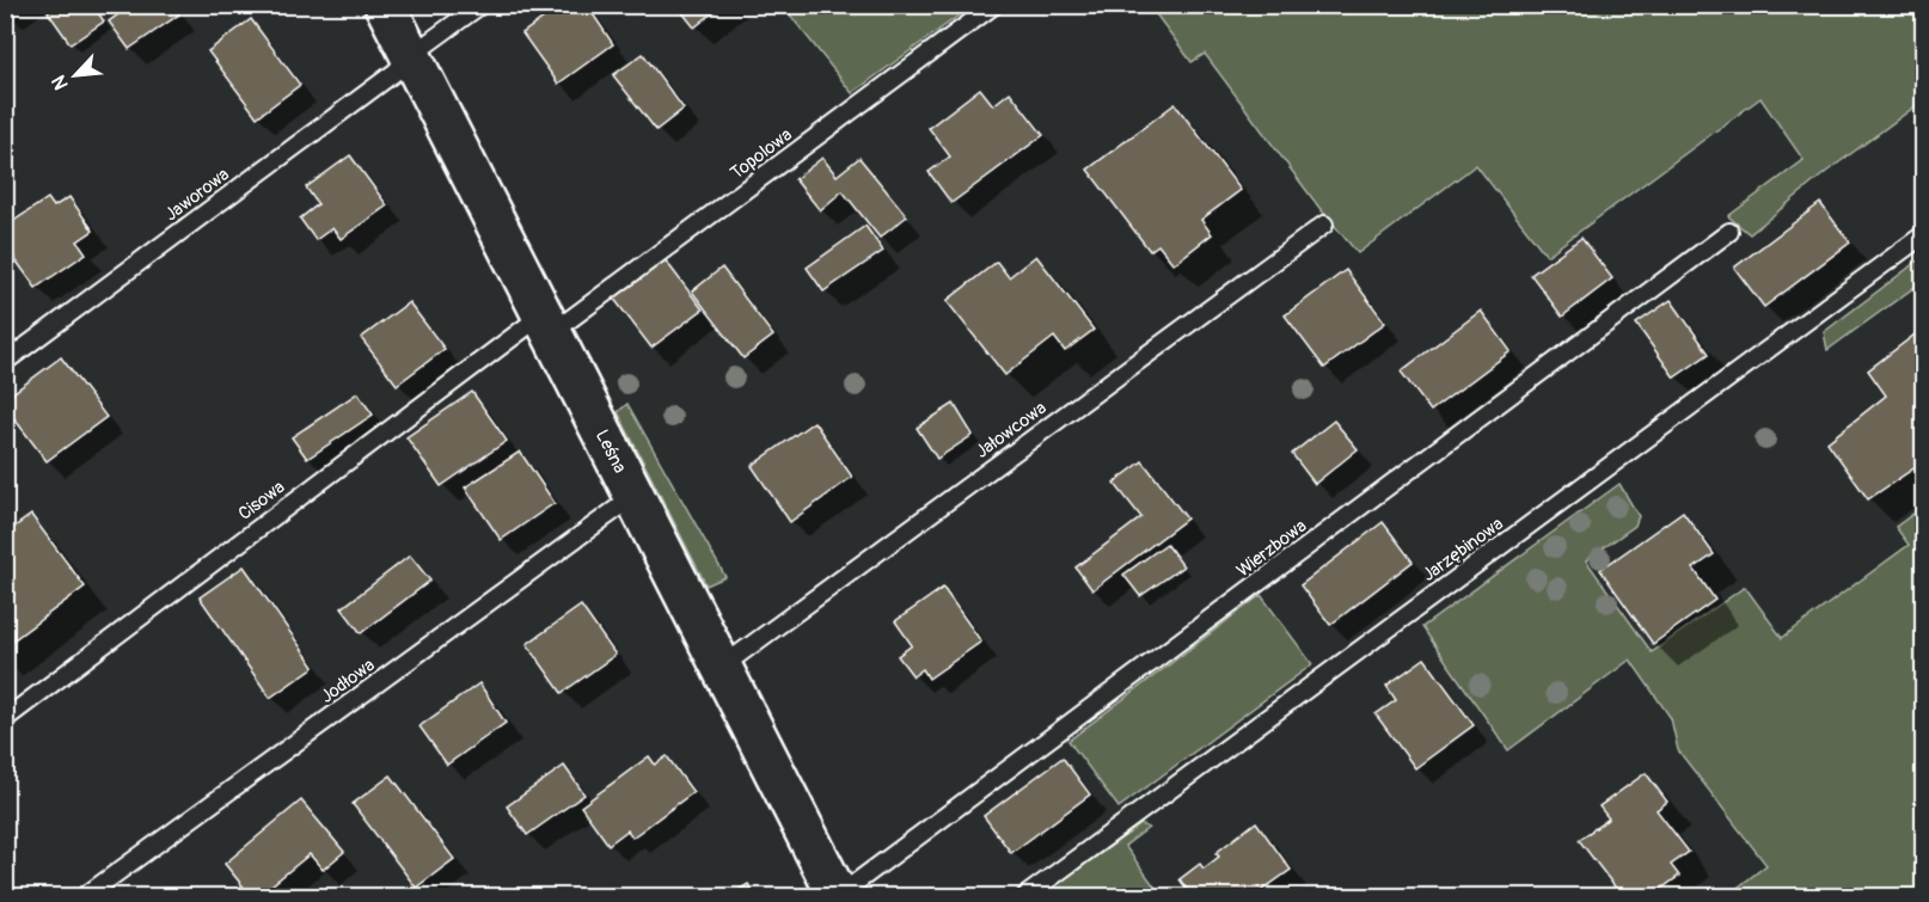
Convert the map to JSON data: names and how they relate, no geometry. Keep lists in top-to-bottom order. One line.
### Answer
{"streets":{"street":["Leśna"],"lane":["Topolowa","Jaworowa","Jałowcowa","Cisowa","Wierzbowa","Jarzębinowa","Jodłowa"]},"crossings":[["Topolowa","Leśna"],["Topolowa","Cisowa"],["Jaworowa","Leśna"],["Jałowcowa","Leśna"],["Leśna","Cisowa"],["Leśna","Wierzbowa"],["Leśna","Jodłowa"]],"north":"bottom left"}
